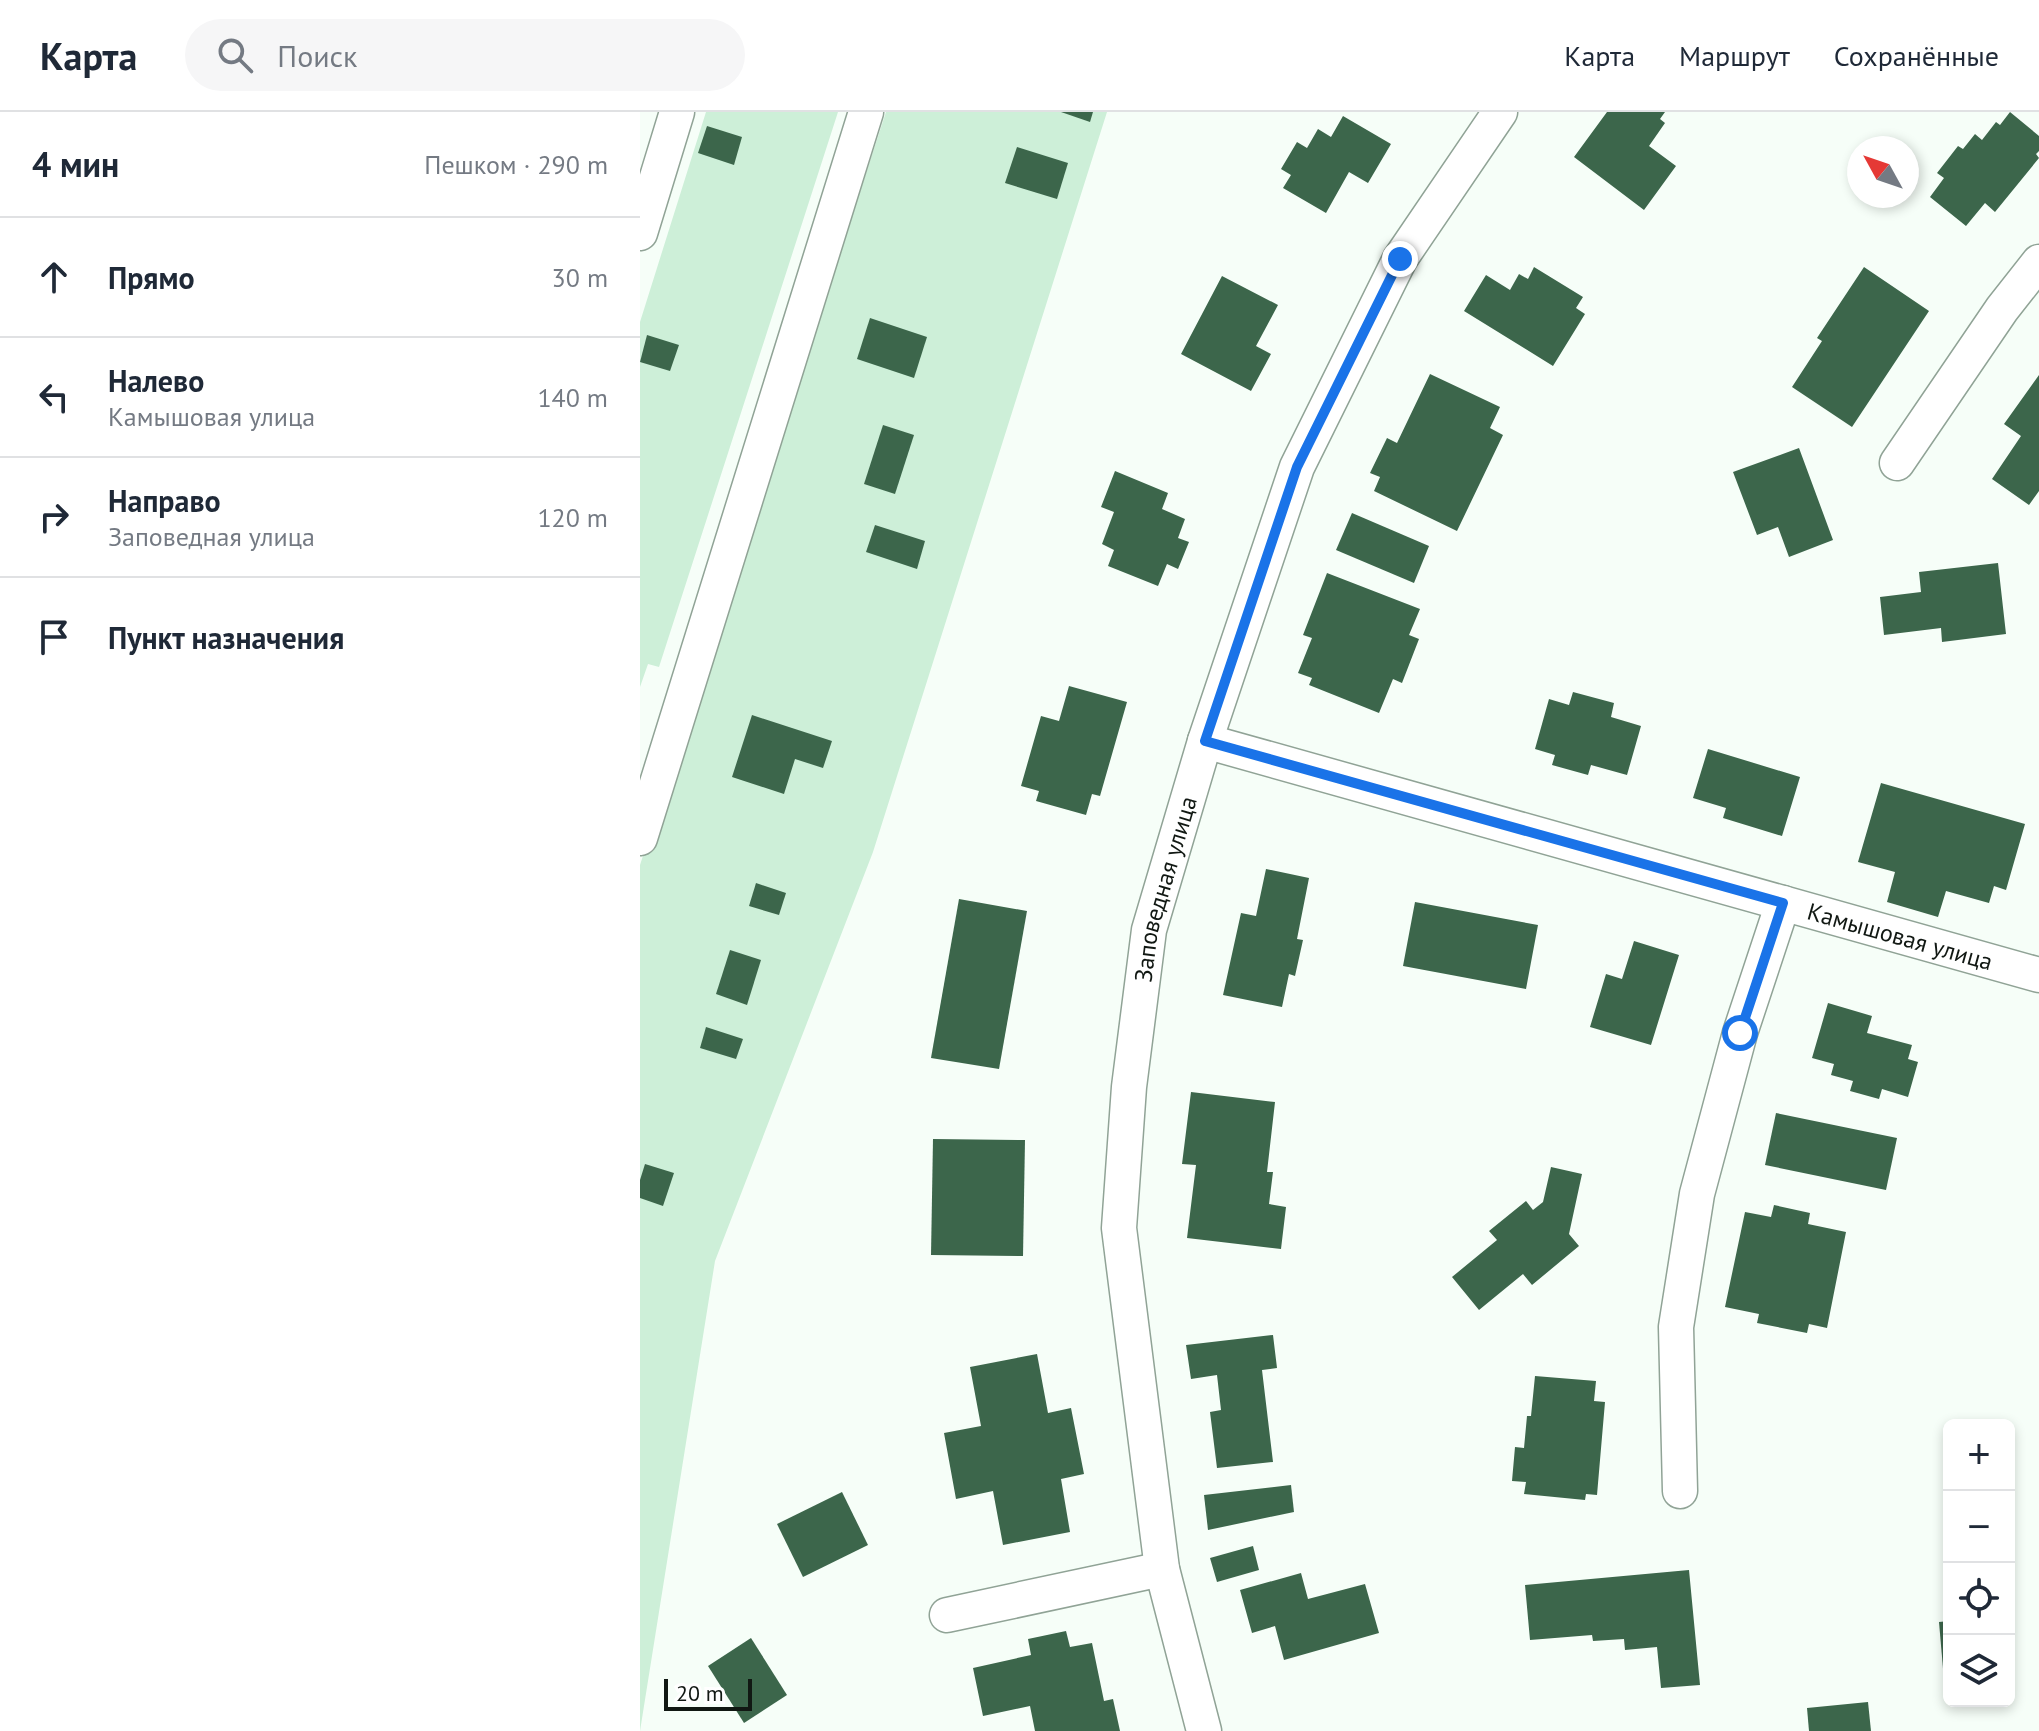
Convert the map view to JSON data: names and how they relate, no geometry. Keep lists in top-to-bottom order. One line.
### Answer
{"streets":{"street":["Заповедная улица","Камышовая улица"]},"crossings":[["Заповедная улица","Камышовая улица"]],"scale_bar":"20 m","north":"top left","page":{"header":"Карта","search":"Поиск","nav":["Карта","Маршрут","Сохранённые"],"heading":["4 мин","Пешком · 290 m"],"list":[["Прямо","30 m"],["Налево","Камышовая улица","140 m"],["Направо","Заповедная улица","120 m"],"Пункт назначения"],"map_buttons":["+","−"],"scale":"20 m"}}
